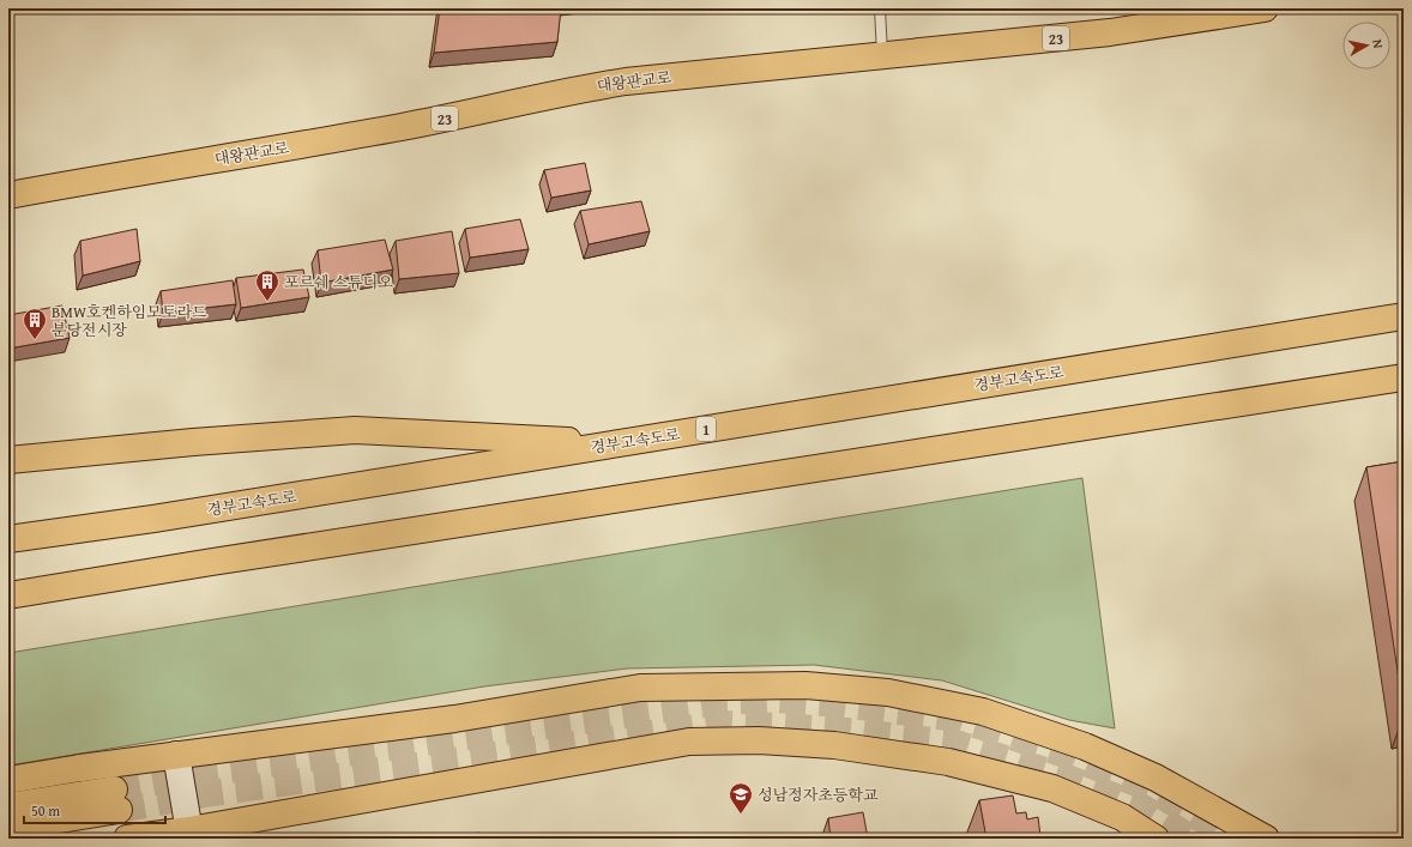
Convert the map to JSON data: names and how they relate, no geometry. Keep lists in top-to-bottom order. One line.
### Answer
{"streets":{"main road":["23","대왕판교로","경부고속도로","1"]},"places":{"building":["포르쉐 스튜디오","BMW호켄하임모토라드 분당전시장"],"school or university":["성남정자초등학교"]},"scale_bar":"50 m","north":"right"}
